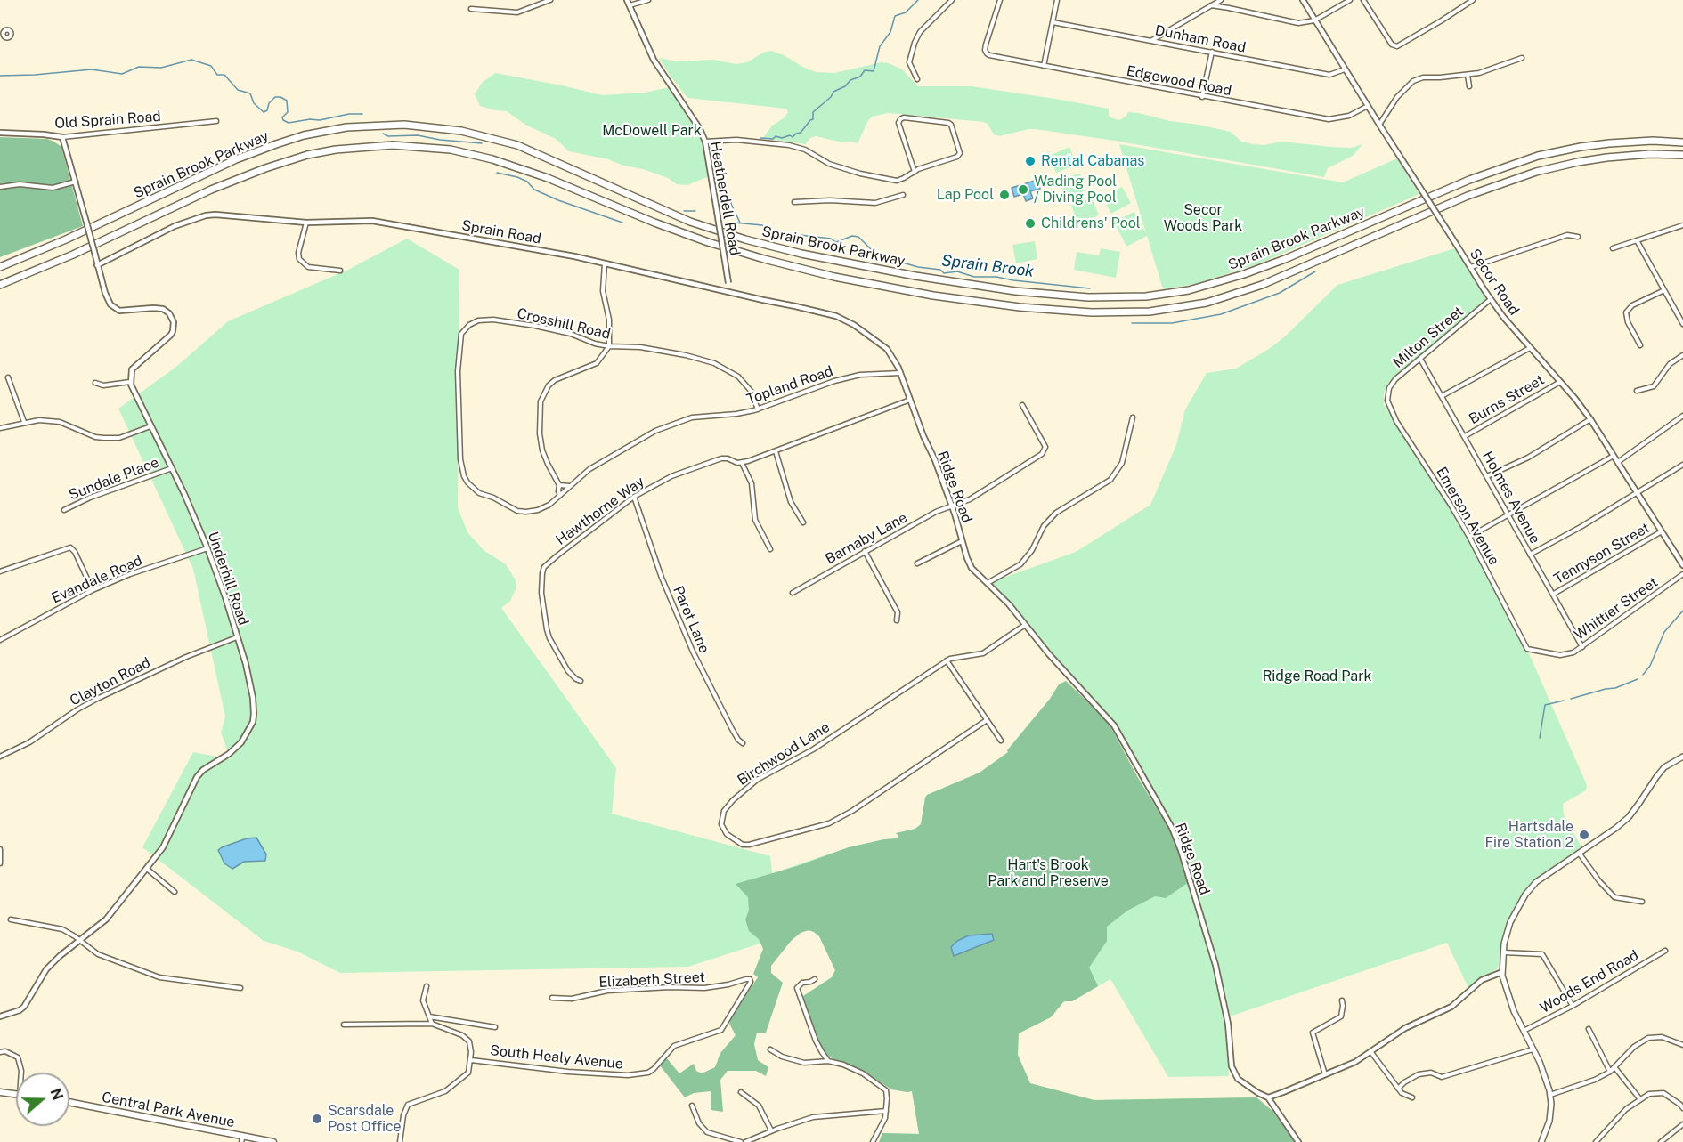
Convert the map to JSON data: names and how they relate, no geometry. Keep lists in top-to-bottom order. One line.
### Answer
{"streets":{"highway":["Sprain Brook Parkway"],"main road":["Central Park Avenue"],"street":["Dunham Road","Edgewood Road","Old Sprain Road","Heatherdell Road","Sprain Road","Secor Road","Crosshill Road","Milton Street","Topland Road","Burns Street","Sundale Place","Ridge Road","Holmes Avenue","Hawthorne Way","Emerson Avenue","Barnaby Lane","Tennyson Street","Underhill Road","Evandale Road","Whittier Street","Paret Lane","Clayton Road","Birchwood Lane","Elizabeth Street","Woods End Road","South Healy Avenue"]},"crossings":[["Dunham Road","Secor Road"],["Edgewood Road","Secor Road"],["Heatherdell Road","Sprain Road"],["Sprain Road","Ridge Road"],["Secor Road","Milton Street"],["Secor Road","Burns Street"],["Secor Road","Tennyson Street"],["Crosshill Road","Topland Road"],["Milton Street","Holmes Avenue"],["Milton Street","Emerson Avenue"],["Topland Road","Ridge Road"],["Burns Street","Holmes Avenue"],["Sundale Place","Underhill Road"],["Ridge Road","Hawthorne Way"],["Ridge Road","Barnaby Lane"],["Ridge Road","Birchwood Lane"],["Holmes Avenue","Tennyson Street"],["Holmes Avenue","Whittier Street"],["Hawthorne Way","Paret Lane"],["Emerson Avenue","Whittier Street"],["Underhill Road","Evandale Road"],["Underhill Road","Clayton Road"],["Elizabeth Street","South Healy Avenue"]],"water":["Sprain Brook"],"parks":["McDowell Park","Secor Woods Park","Ridge Road Park","Hart's Brook Park and Preserve"],"places":["Rental Cabanas","Wading Pool / Diving Pool","Lap Pool","Childrens' Pool","Hartsdale Fire Station 2","Scarsdale Post Office"],"north":"right"}
